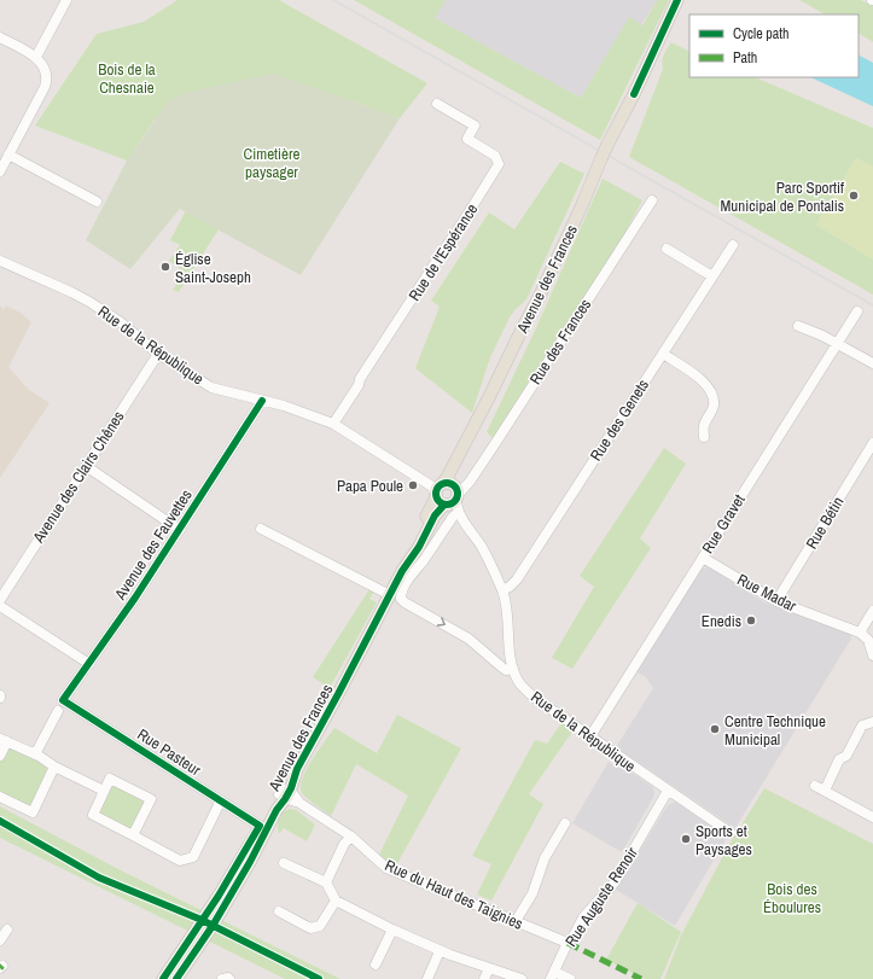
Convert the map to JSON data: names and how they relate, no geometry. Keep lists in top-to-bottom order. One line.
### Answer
{"streets":{"main road":["Avenue des Frances"],"street":["Rue de l'Espérance","Rue des Frances","Rue de la République","Rue des Genets","Avenue des Clairs Chênes","Rue Bétin","Rue Gravet","Avenue des Fauvettes","Rue Madar","Rue Pasteur","Rue du Haut des Taignies","Rue Auguste Renoir"]},"crossings":[["Rue de l'Espérance","Rue de la République"],["Avenue des Frances","Rue des Frances"],["Avenue des Frances","Rue de la République"],["Avenue des Frances","Rue Pasteur"],["Avenue des Frances","Rue du Haut des Taignies"],["Rue des Frances","Rue de la République"],["Rue de la République","Rue des Genets"],["Rue de la République","Avenue des Clairs Chênes"],["Rue de la République","Rue Gravet"],["Rue de la République","Avenue des Fauvettes"],["Rue de la République","Rue Auguste Renoir"],["Rue Bétin","Rue Madar"],["Rue Gravet","Rue Madar"],["Avenue des Fauvettes","Rue Pasteur"],["Rue du Haut des Taignies","Rue Auguste Renoir"]],"parks":["Bois de la Chesnaie","Cimetière paysager","Bois des Éboulures"],"places":["Parc Sportif Municipal de Pontalis","Église Saint-Joseph","Papa Poule","Enedis","Centre Technique Municipal","Sports et Paysages"],"legend":["Cycle path","Path"]}
